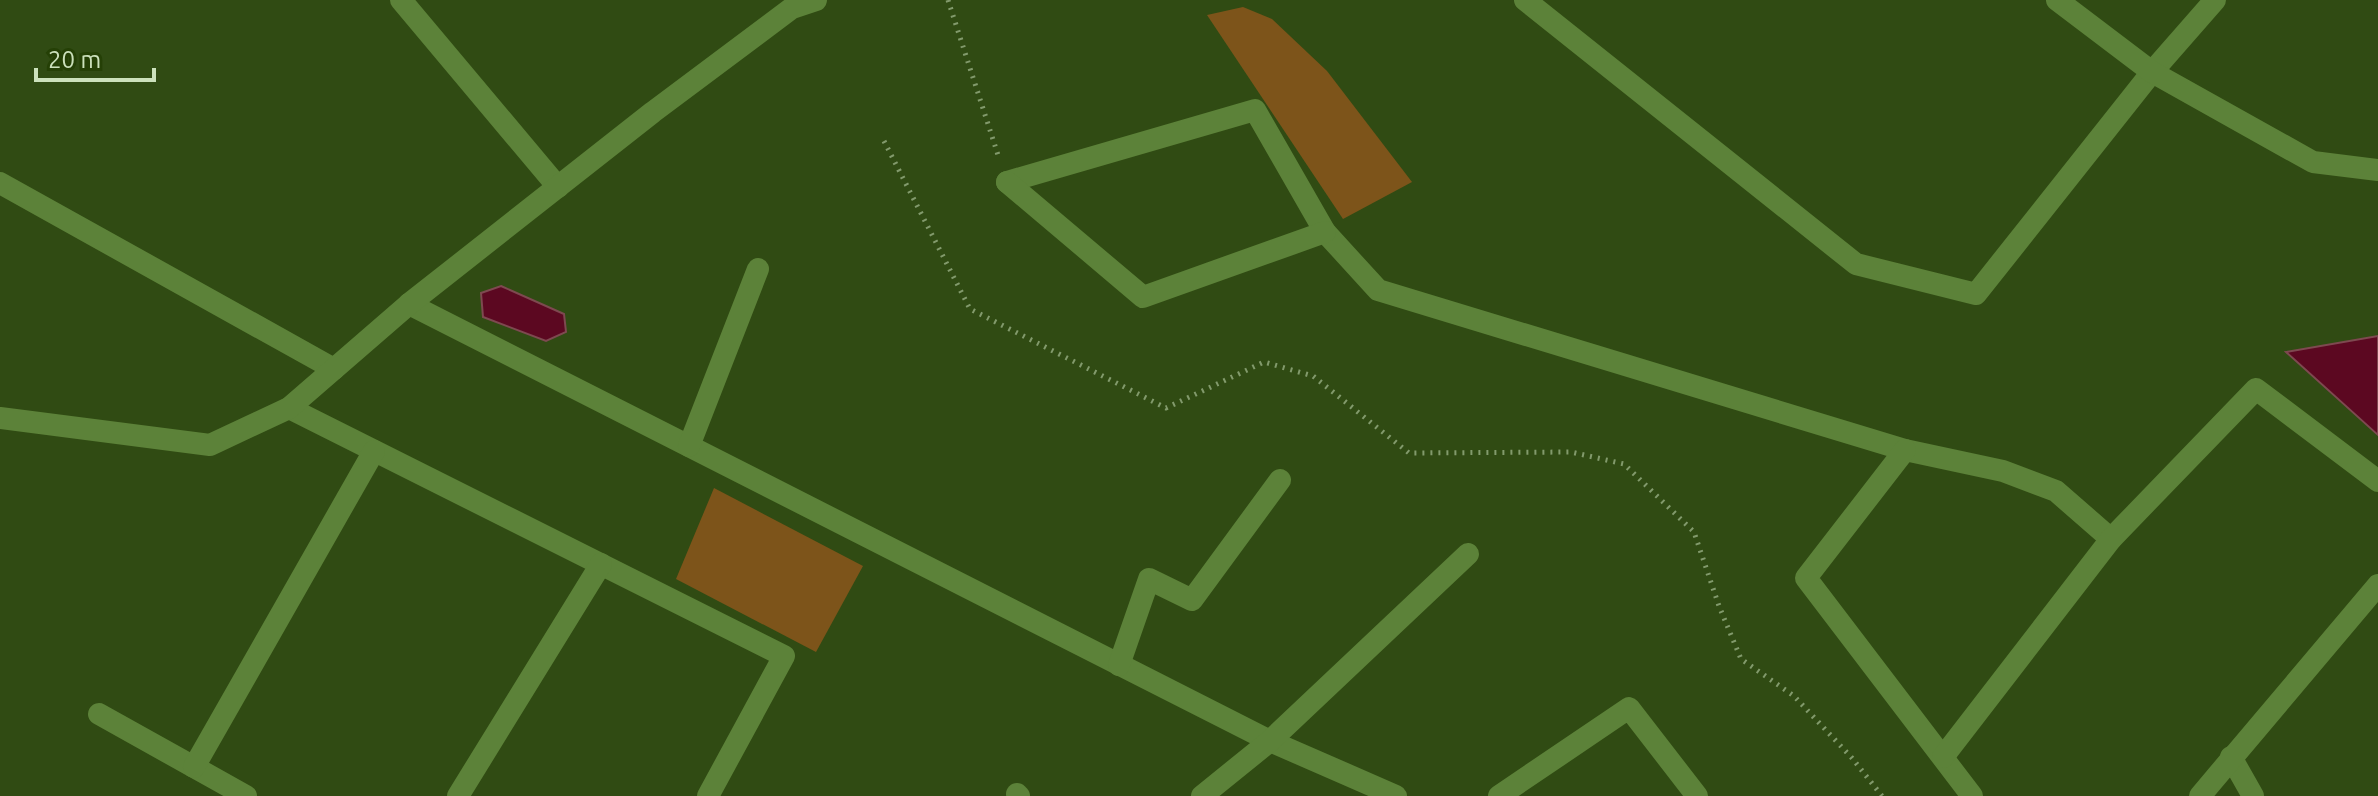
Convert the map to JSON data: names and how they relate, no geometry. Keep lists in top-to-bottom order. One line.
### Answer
{"scale_bar":"20 m"}
